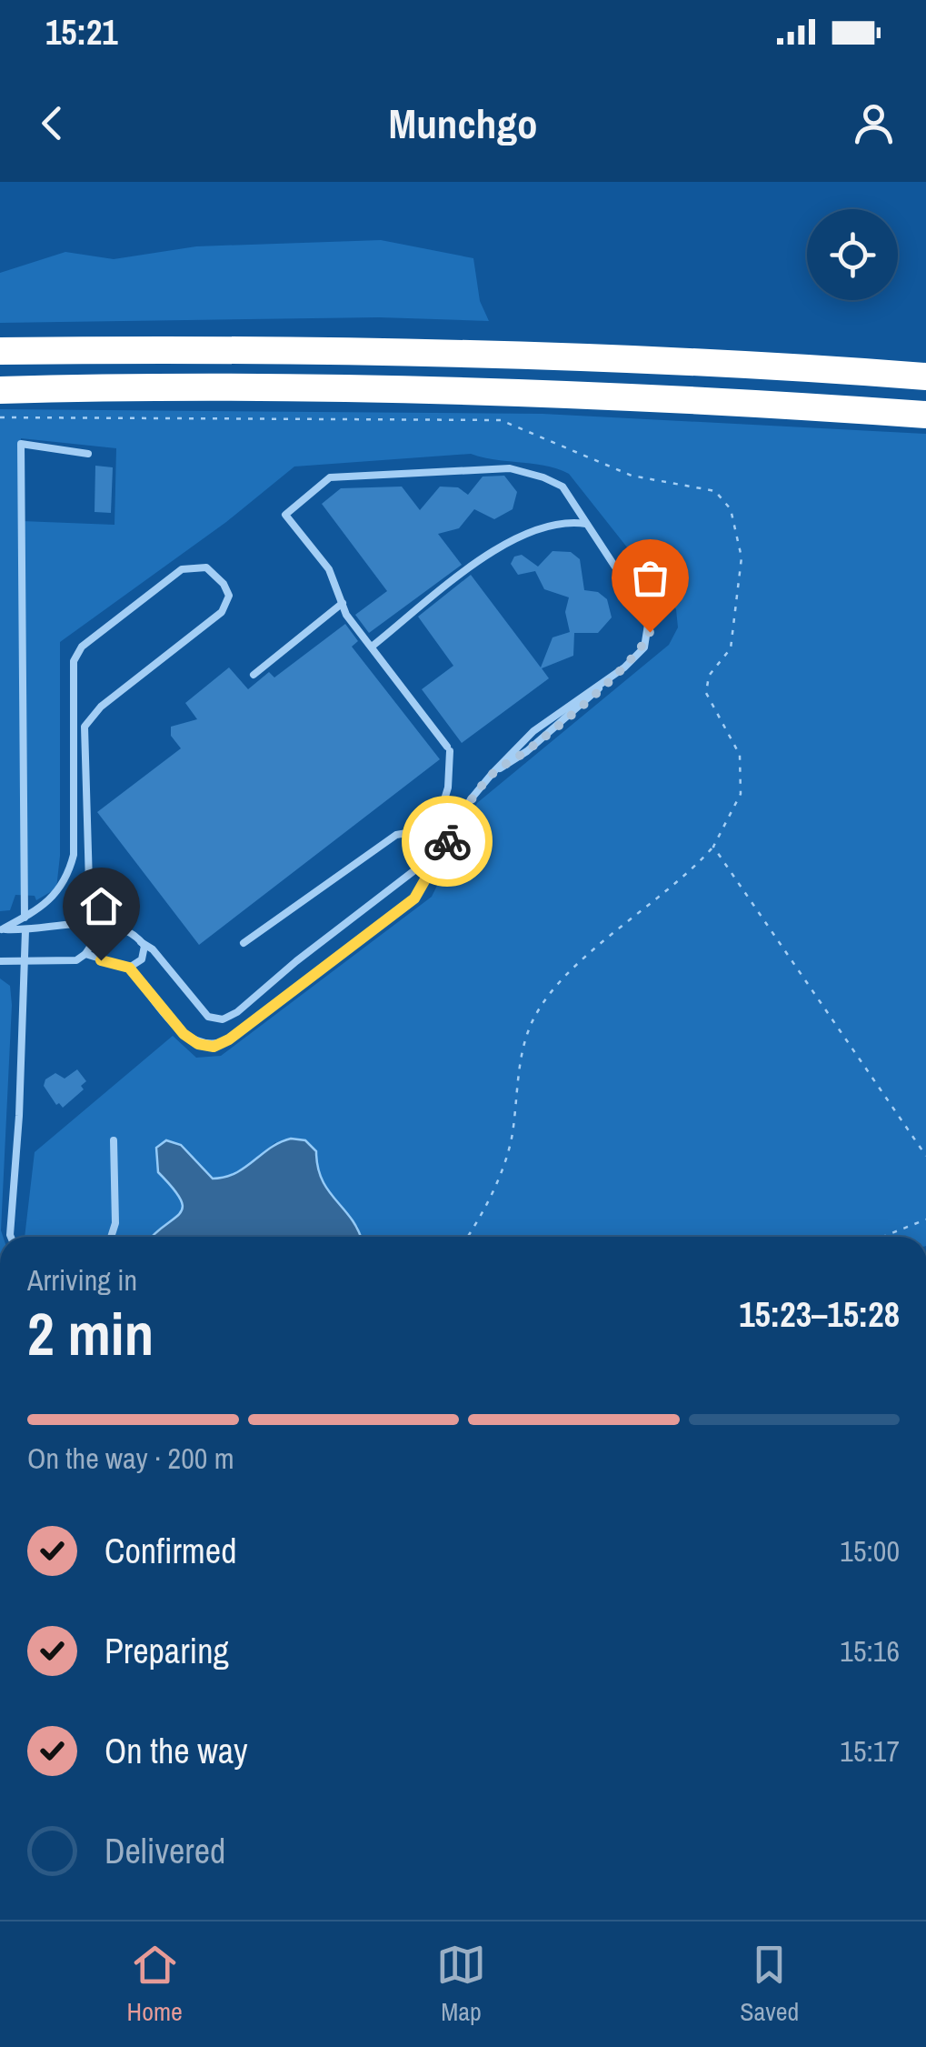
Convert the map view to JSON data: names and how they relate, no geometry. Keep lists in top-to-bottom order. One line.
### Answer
{"page":{"status":"15:21","header":"Munchgo","heading":["2 min","Arriving in","15:23–15:28"],"bar":"On the way · 200 m","list":[["Confirmed","15:00"],["Preparing","15:16"],["On the way","15:17"],"Delivered"],"tabs":["Home","Map","Saved"]}}
